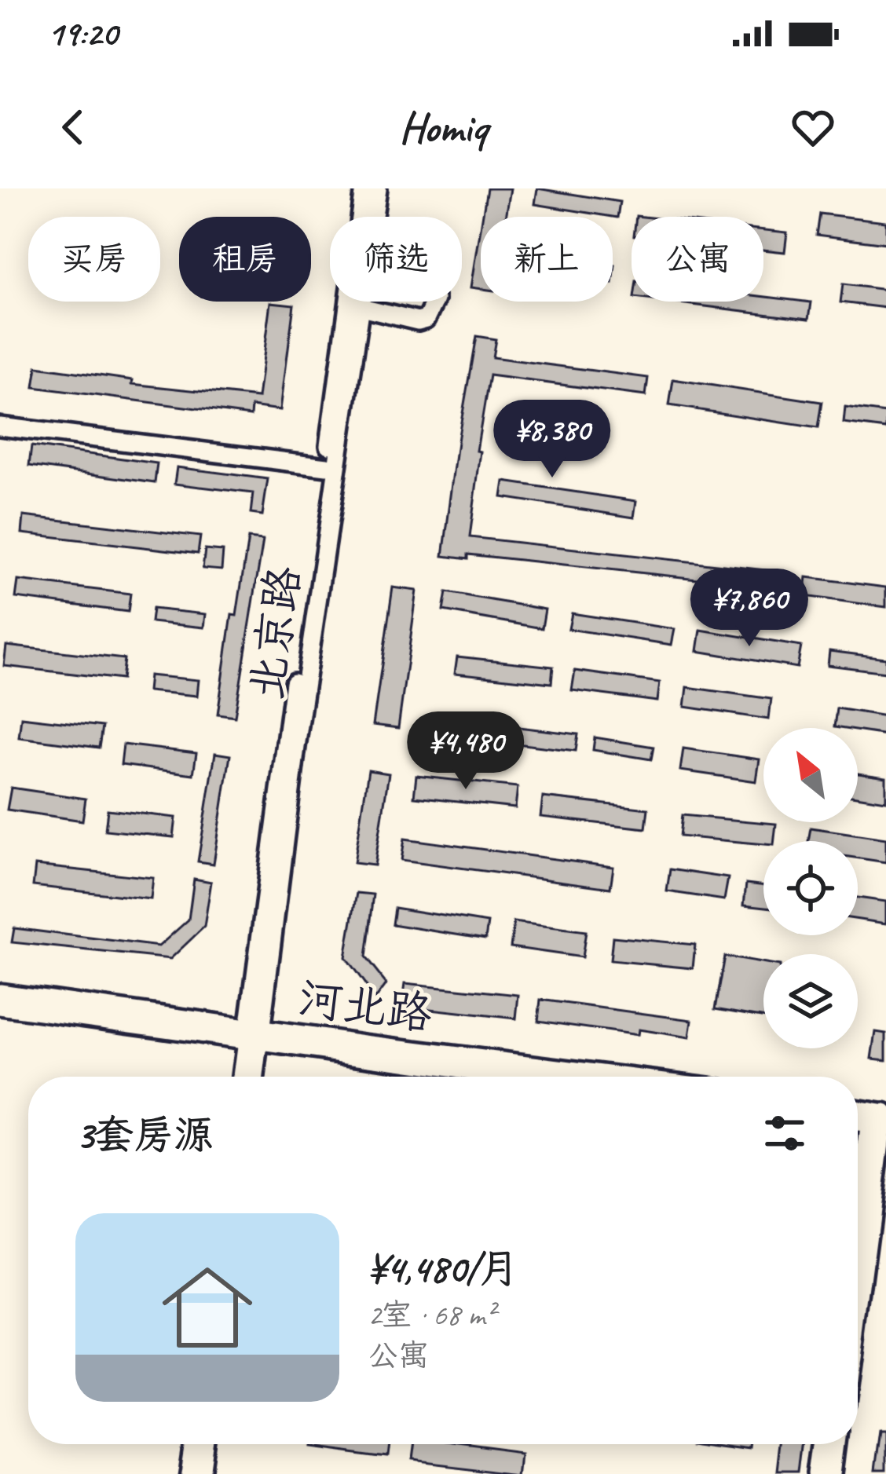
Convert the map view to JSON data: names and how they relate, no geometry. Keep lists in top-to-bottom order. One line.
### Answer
{"streets":{"street":["北京路","河北路"]},"crossings":[["北京路","河北路"]],"north":"top left","page":{"status":"19:20","header":"Homiq","chip":["买房","租房","筛选","新上","公寓"],"price":["¥8,380","¥7,860","¥4,480"],"heading":"3套房源","list":[{"name":"¥4,480/月","note":"2室 · 68 m² · 公寓"}]}}
